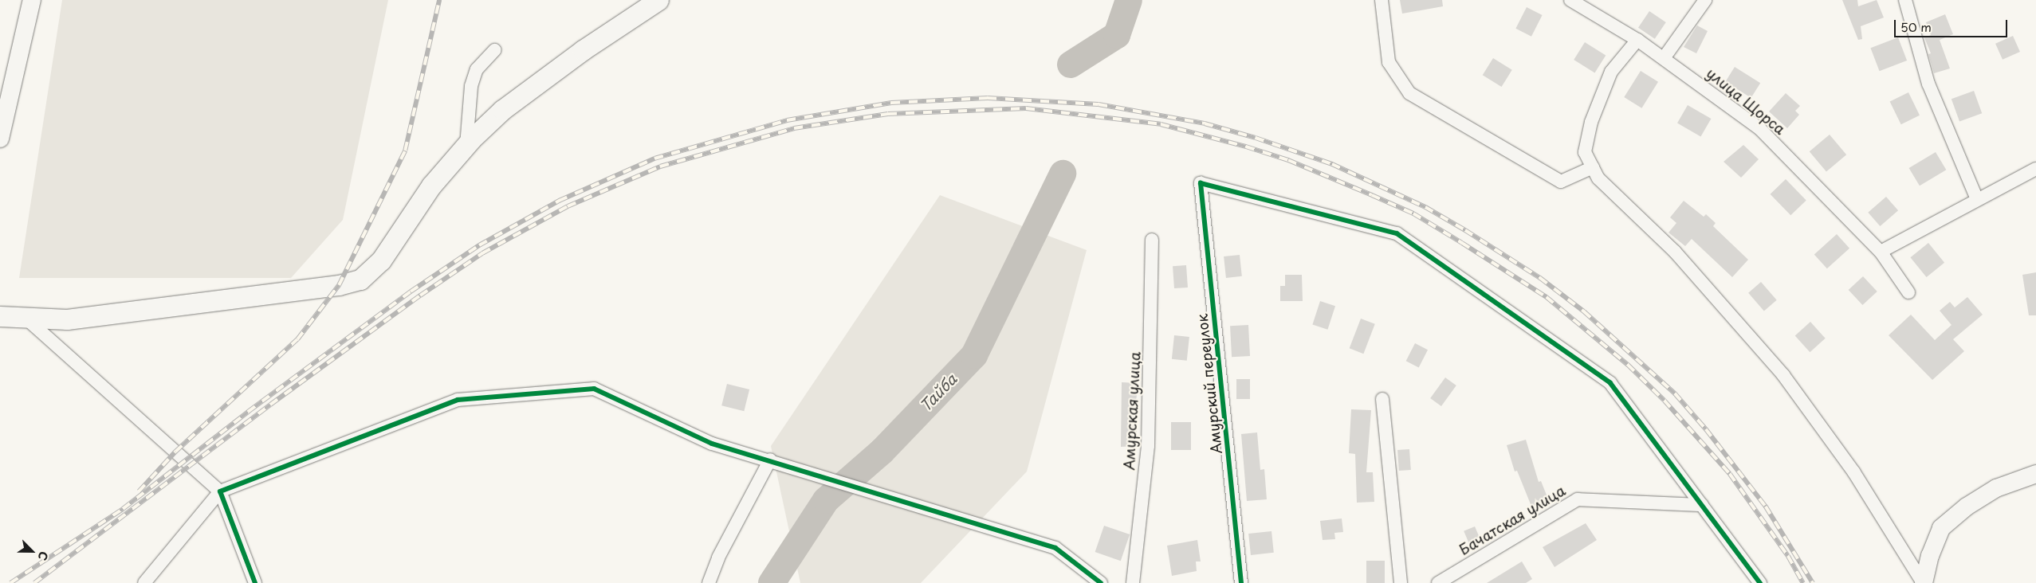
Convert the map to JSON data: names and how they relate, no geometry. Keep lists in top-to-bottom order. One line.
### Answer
{"streets":{"street":["улица Щорса","Амурский переулок","Амурская улица","Бачатская улица"]},"crossings":[["Амурский переулок","Бачатская улица"]],"water":["Тайба"],"scale_bar":"50 m","north":"bottom right"}
